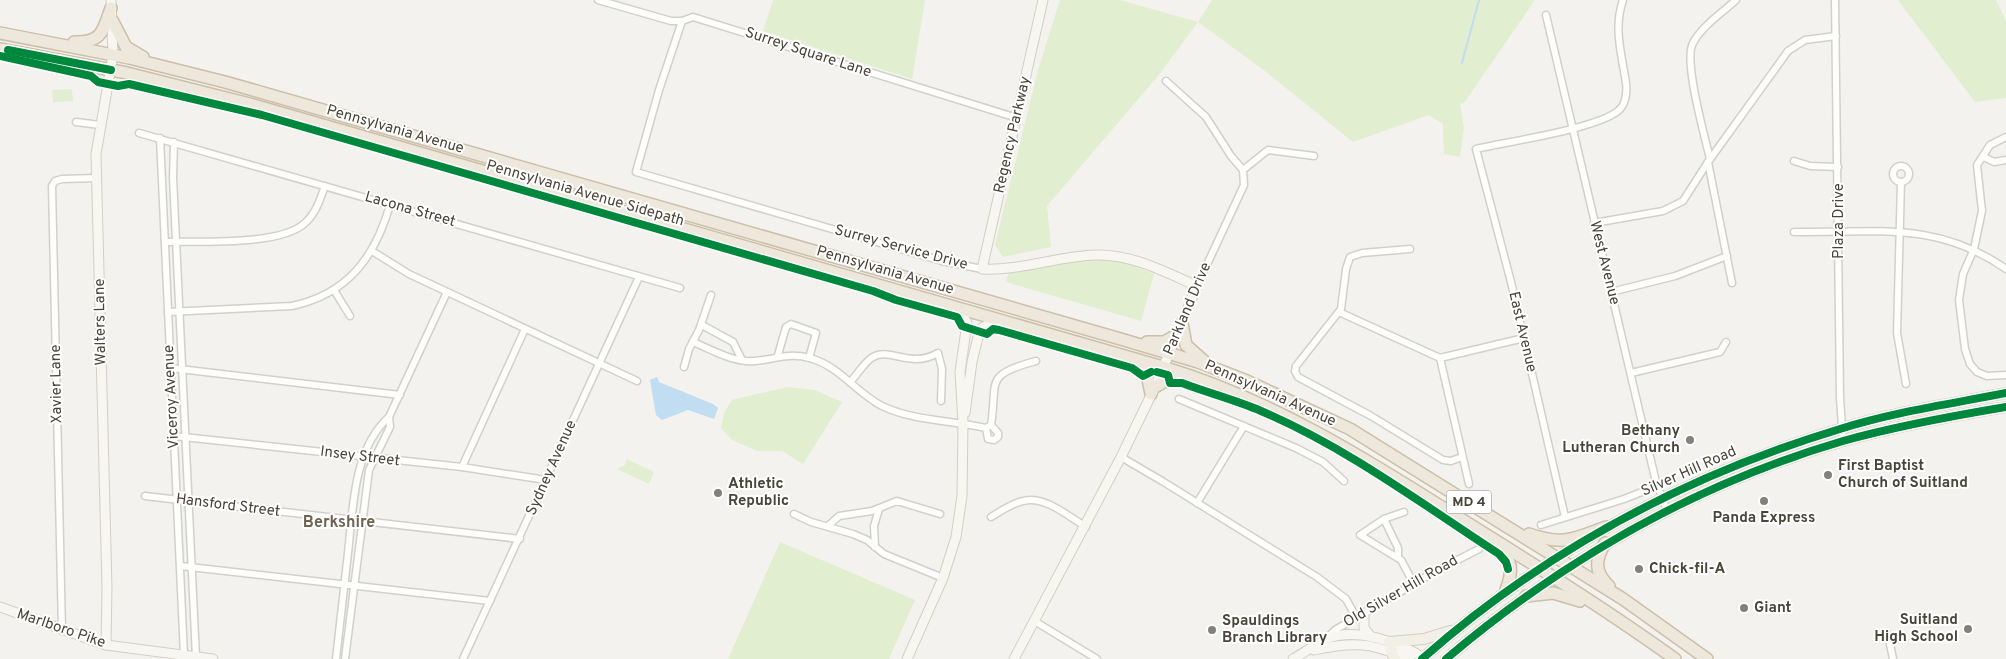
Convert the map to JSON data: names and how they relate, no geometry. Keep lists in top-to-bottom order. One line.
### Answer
{"streets":{"highway":["Pennsylvania Avenue","MD 4"],"main road":["Silver Hill Road"],"street":["Surrey Square Lane","Regency Parkway","Lacona Street","Plaza Drive","Surrey Service Drive","West Avenue","Parkland Drive","Walters Lane","East Avenue","Xavier Lane","Viceroy Avenue","Insey Street","Sydney Avenue","Hansford Street","Old Silver Hill Road","Marlboro Pike"],"cycle path":["Pennsylvania Avenue Sidepath"]},"crossings":[["Surrey Square Lane","Regency Parkway"],["Surrey Square Lane","Surrey Service Drive"],["Pennsylvania Avenue","Parkland Drive"],["Pennsylvania Avenue","Walters Lane"],["Pennsylvania Avenue","Silver Hill Road"],["Regency Parkway","Surrey Service Drive"],["Lacona Street","Viceroy Avenue"],["Lacona Street","Sydney Avenue"],["Plaza Drive","Silver Hill Road"],["Surrey Service Drive","Parkland Drive"],["West Avenue","East Avenue"],["West Avenue","Silver Hill Road"],["Walters Lane","Xavier Lane"],["Walters Lane","Marlboro Pike"],["Xavier Lane","Marlboro Pike"],["Viceroy Avenue","Insey Street"],["Viceroy Avenue","Hansford Street"],["Viceroy Avenue","Marlboro Pike"],["Insey Street","Sydney Avenue"],["Sydney Avenue","Hansford Street"],["Silver Hill Road","Old Silver Hill Road"]],"districts":["Berkshire"],"places":["Bethany Lutheran Church","First Baptist Church of Suitland","Athletic Republic","Panda Express","Chick-fil-A","Giant","Suitland High School","Spauldings Branch Library"]}
